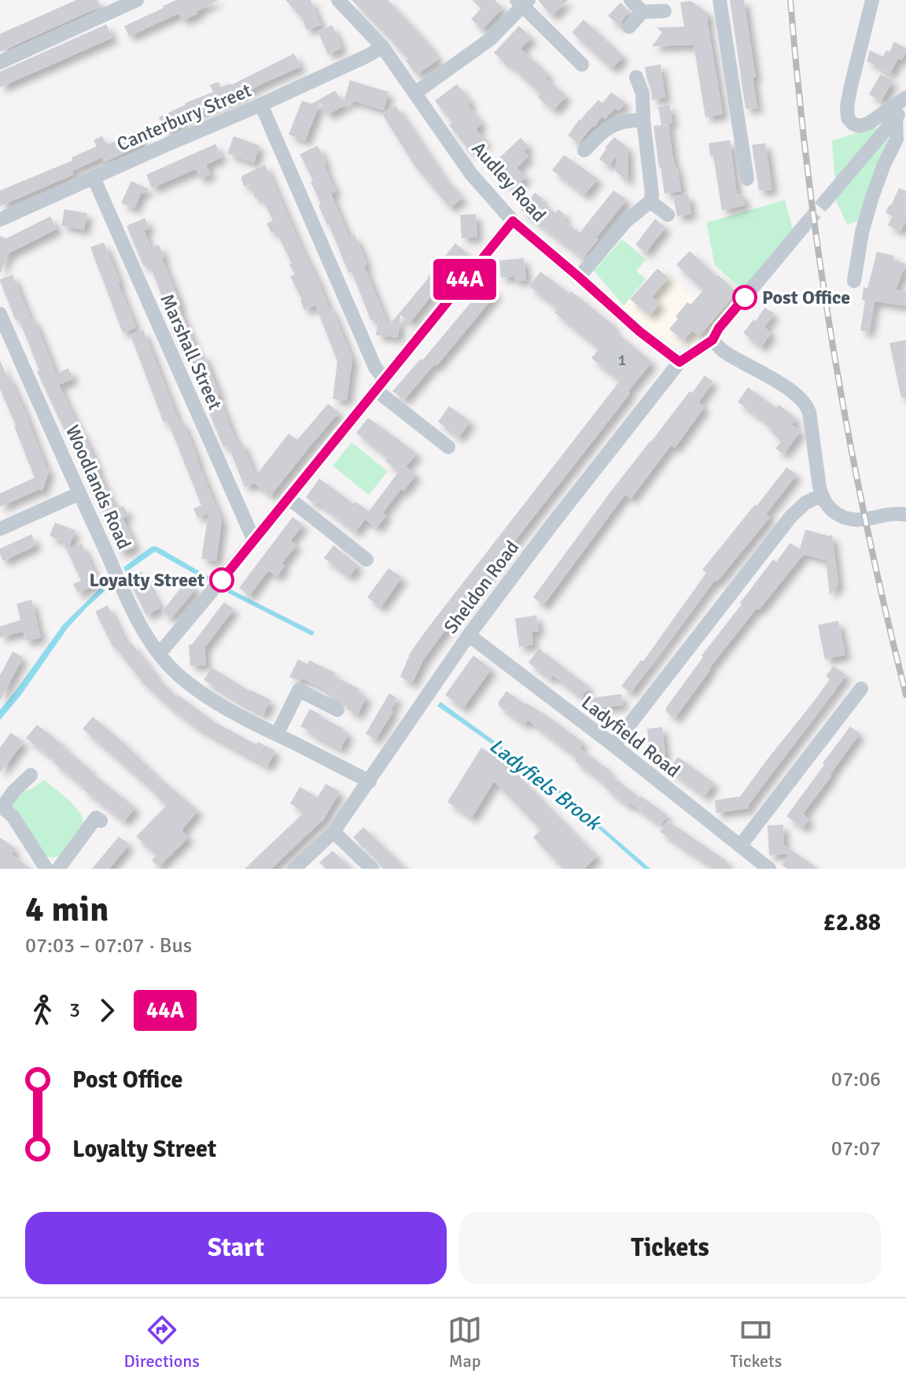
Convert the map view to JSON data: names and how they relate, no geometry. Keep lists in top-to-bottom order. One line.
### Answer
{"streets":{"street":["Canterbury Street","Audley Road","Marshall Street","Woodlands Road","Sheldon Road","Ladyfield Road"]},"crossings":[["Canterbury Street","Audley Road"],["Canterbury Street","Marshall Street"],["Audley Road","Sheldon Road"],["Woodlands Road","Sheldon Road"],["Sheldon Road","Ladyfield Road"]],"water":["Ladyfiels Brook"],"places":["Post Office","Loyalty Street"],"lines":["bus line 44A"],"house_numbers":["1"],"page":{"on_map":"44A","heading":["4 min","07:03 – 07:07 · Bus","£2.88"],"legs":["3","44A"],"list":[{"name":"Post Office","value":"07:06"},{"name":"Loyalty Street","value":"07:07"}],"buttons":["Start","Tickets"],"tabs":["Directions","Map","Tickets"]}}
